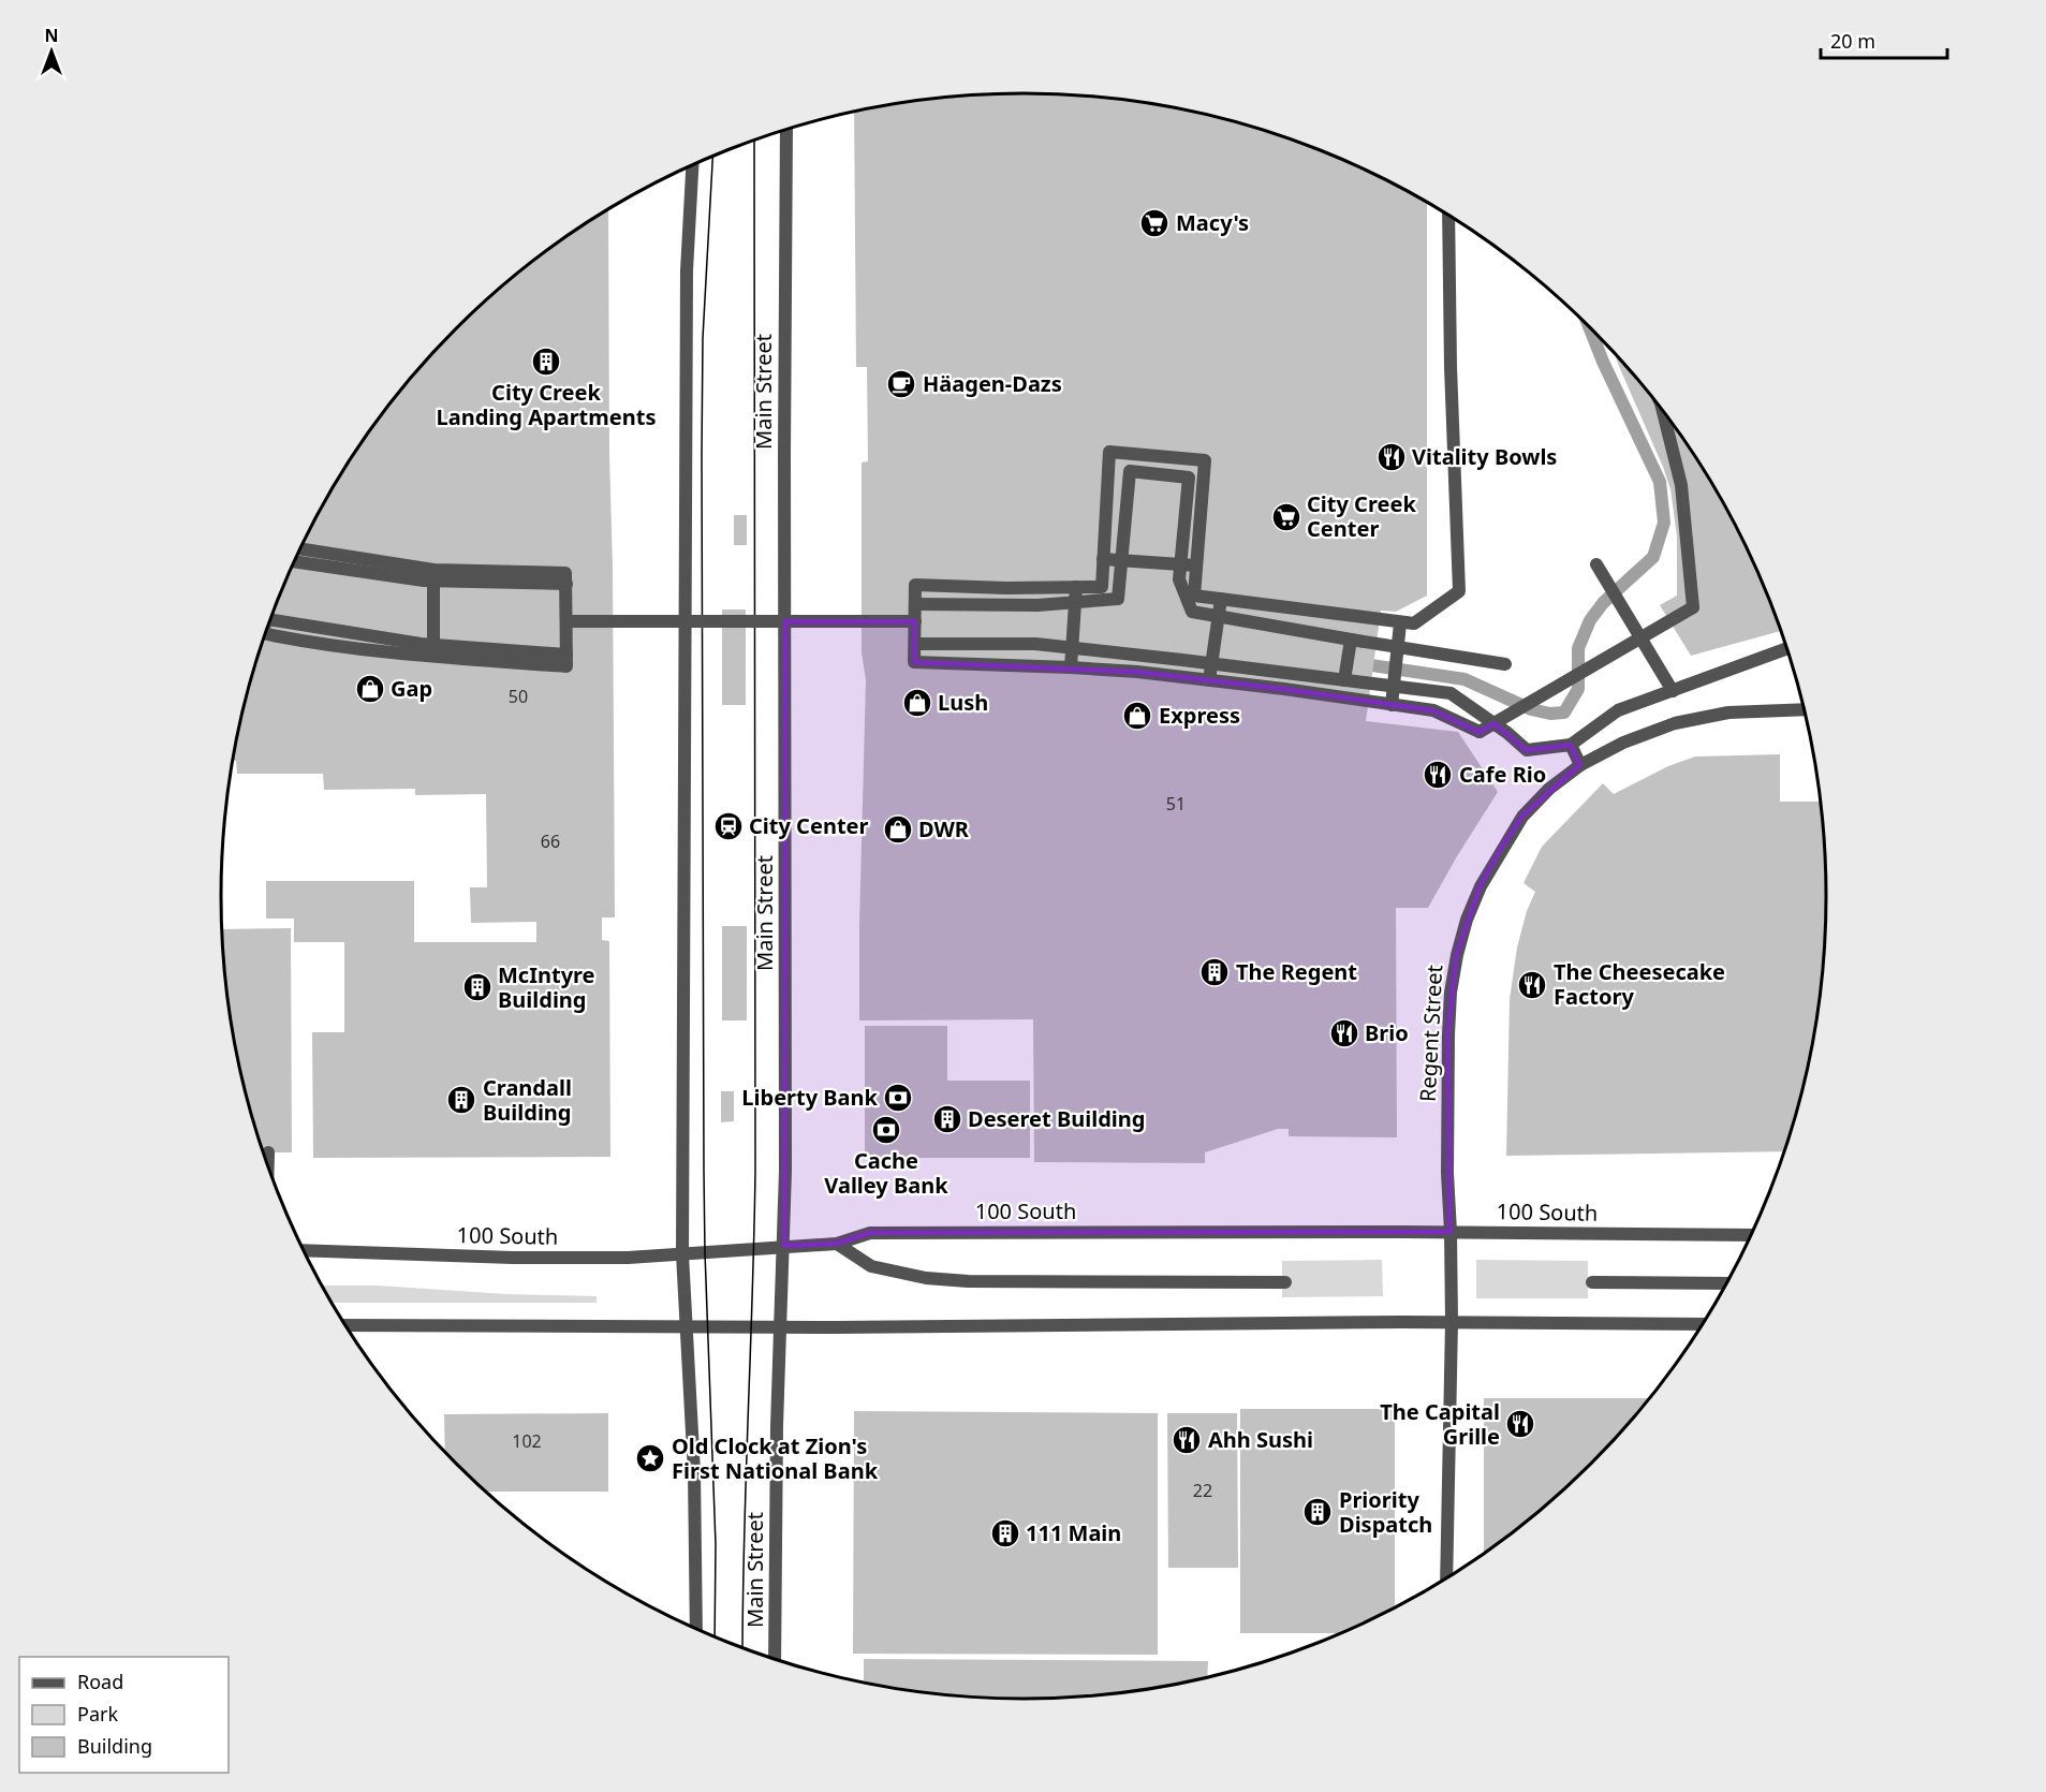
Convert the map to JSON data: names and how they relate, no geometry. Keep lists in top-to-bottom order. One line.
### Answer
{"streets":{"street":["Main Street","Regent Street","100 South"]},"crossings":[["Main Street","100 South"],["Regent Street","100 South"]],"places":{"supermarket":["Macy's","City Creek Center"],"building":["City Creek Landing Apartments","The Regent","McIntyre Building","Crandall Building","Deseret Building","Priority Dispatch","111 Main"],"cafe":["Häagen-Dazs"],"restaurant":["Vitality Bowls","Cafe Rio","The Cheesecake Factory","Brio","The Capital Grille","Ahh Sushi"],"shop":["Gap","Lush","Express","DWR"],"station":["City Center"],"bank":["Liberty Bank","Cache Valley Bank"],"place":["Old Clock at Zion's First National Bank"]},"house_numbers":["50","51","66","102","22"],"legend":["Road","Park","Building"],"scale_bar":"20 m","north":"top"}
